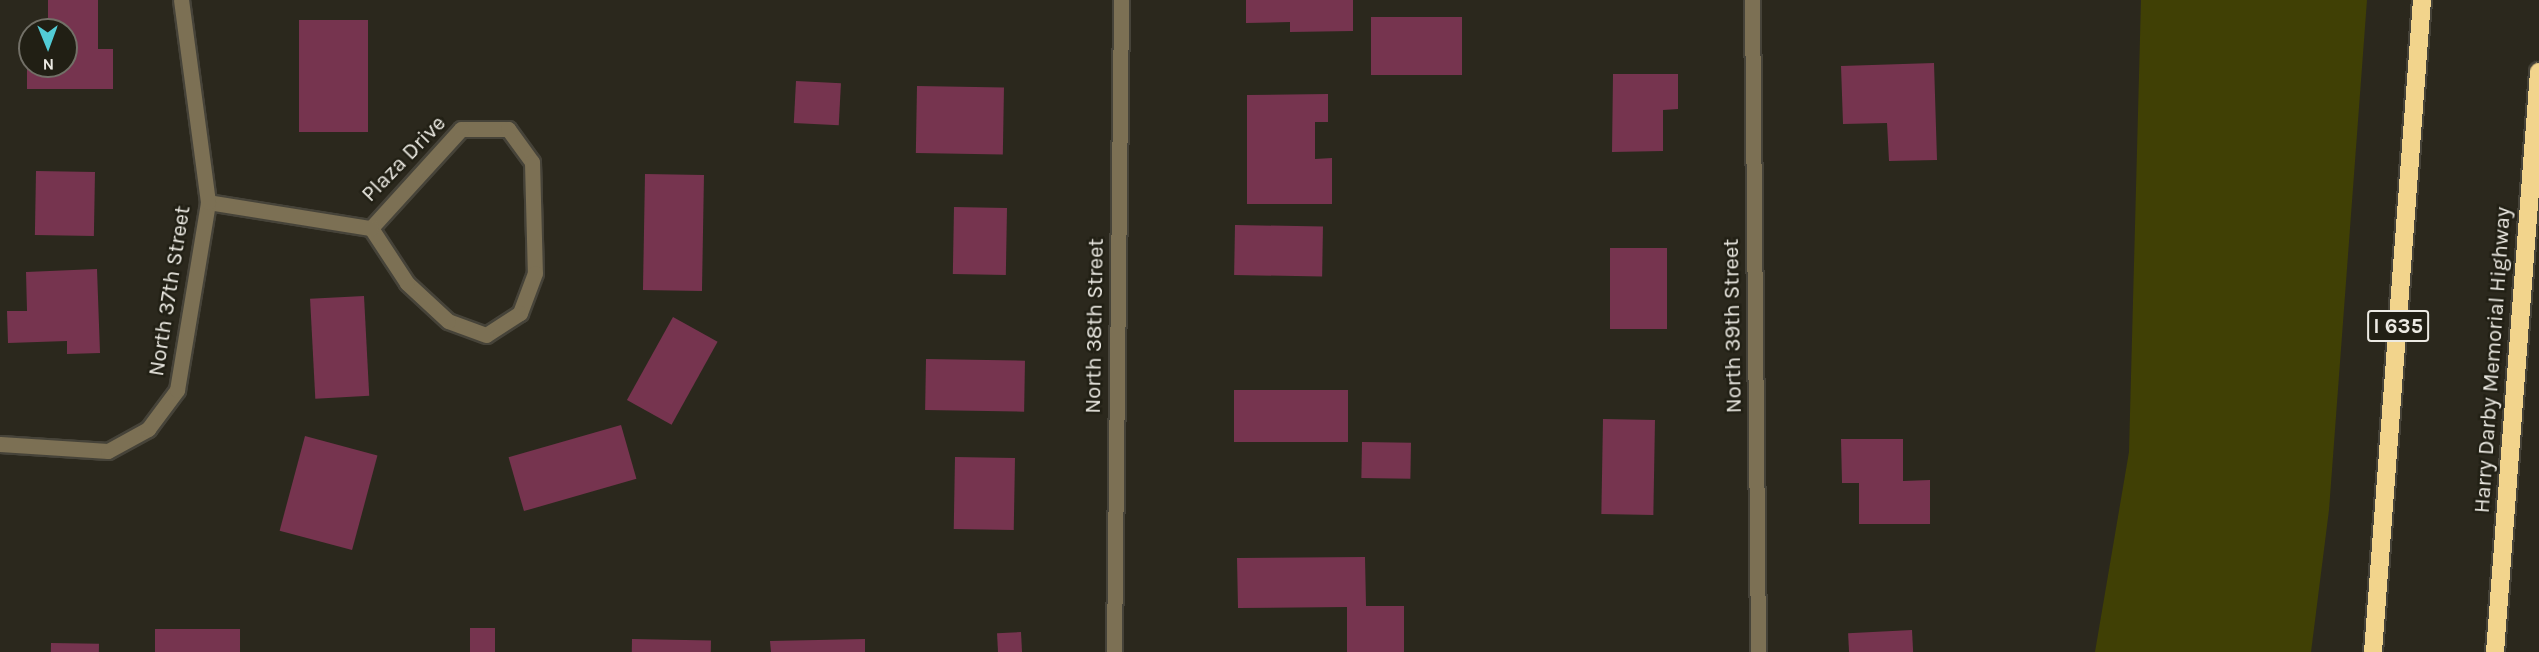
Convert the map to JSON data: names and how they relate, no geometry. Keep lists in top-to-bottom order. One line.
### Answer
{"streets":{"highway":["I 635","Harry Darby Memorial Highway"],"street":["Plaza Drive","North 37th Street","North 38th Street","North 39th Street"]},"crossings":[["Plaza Drive","North 37th Street"]],"north":"bottom"}
